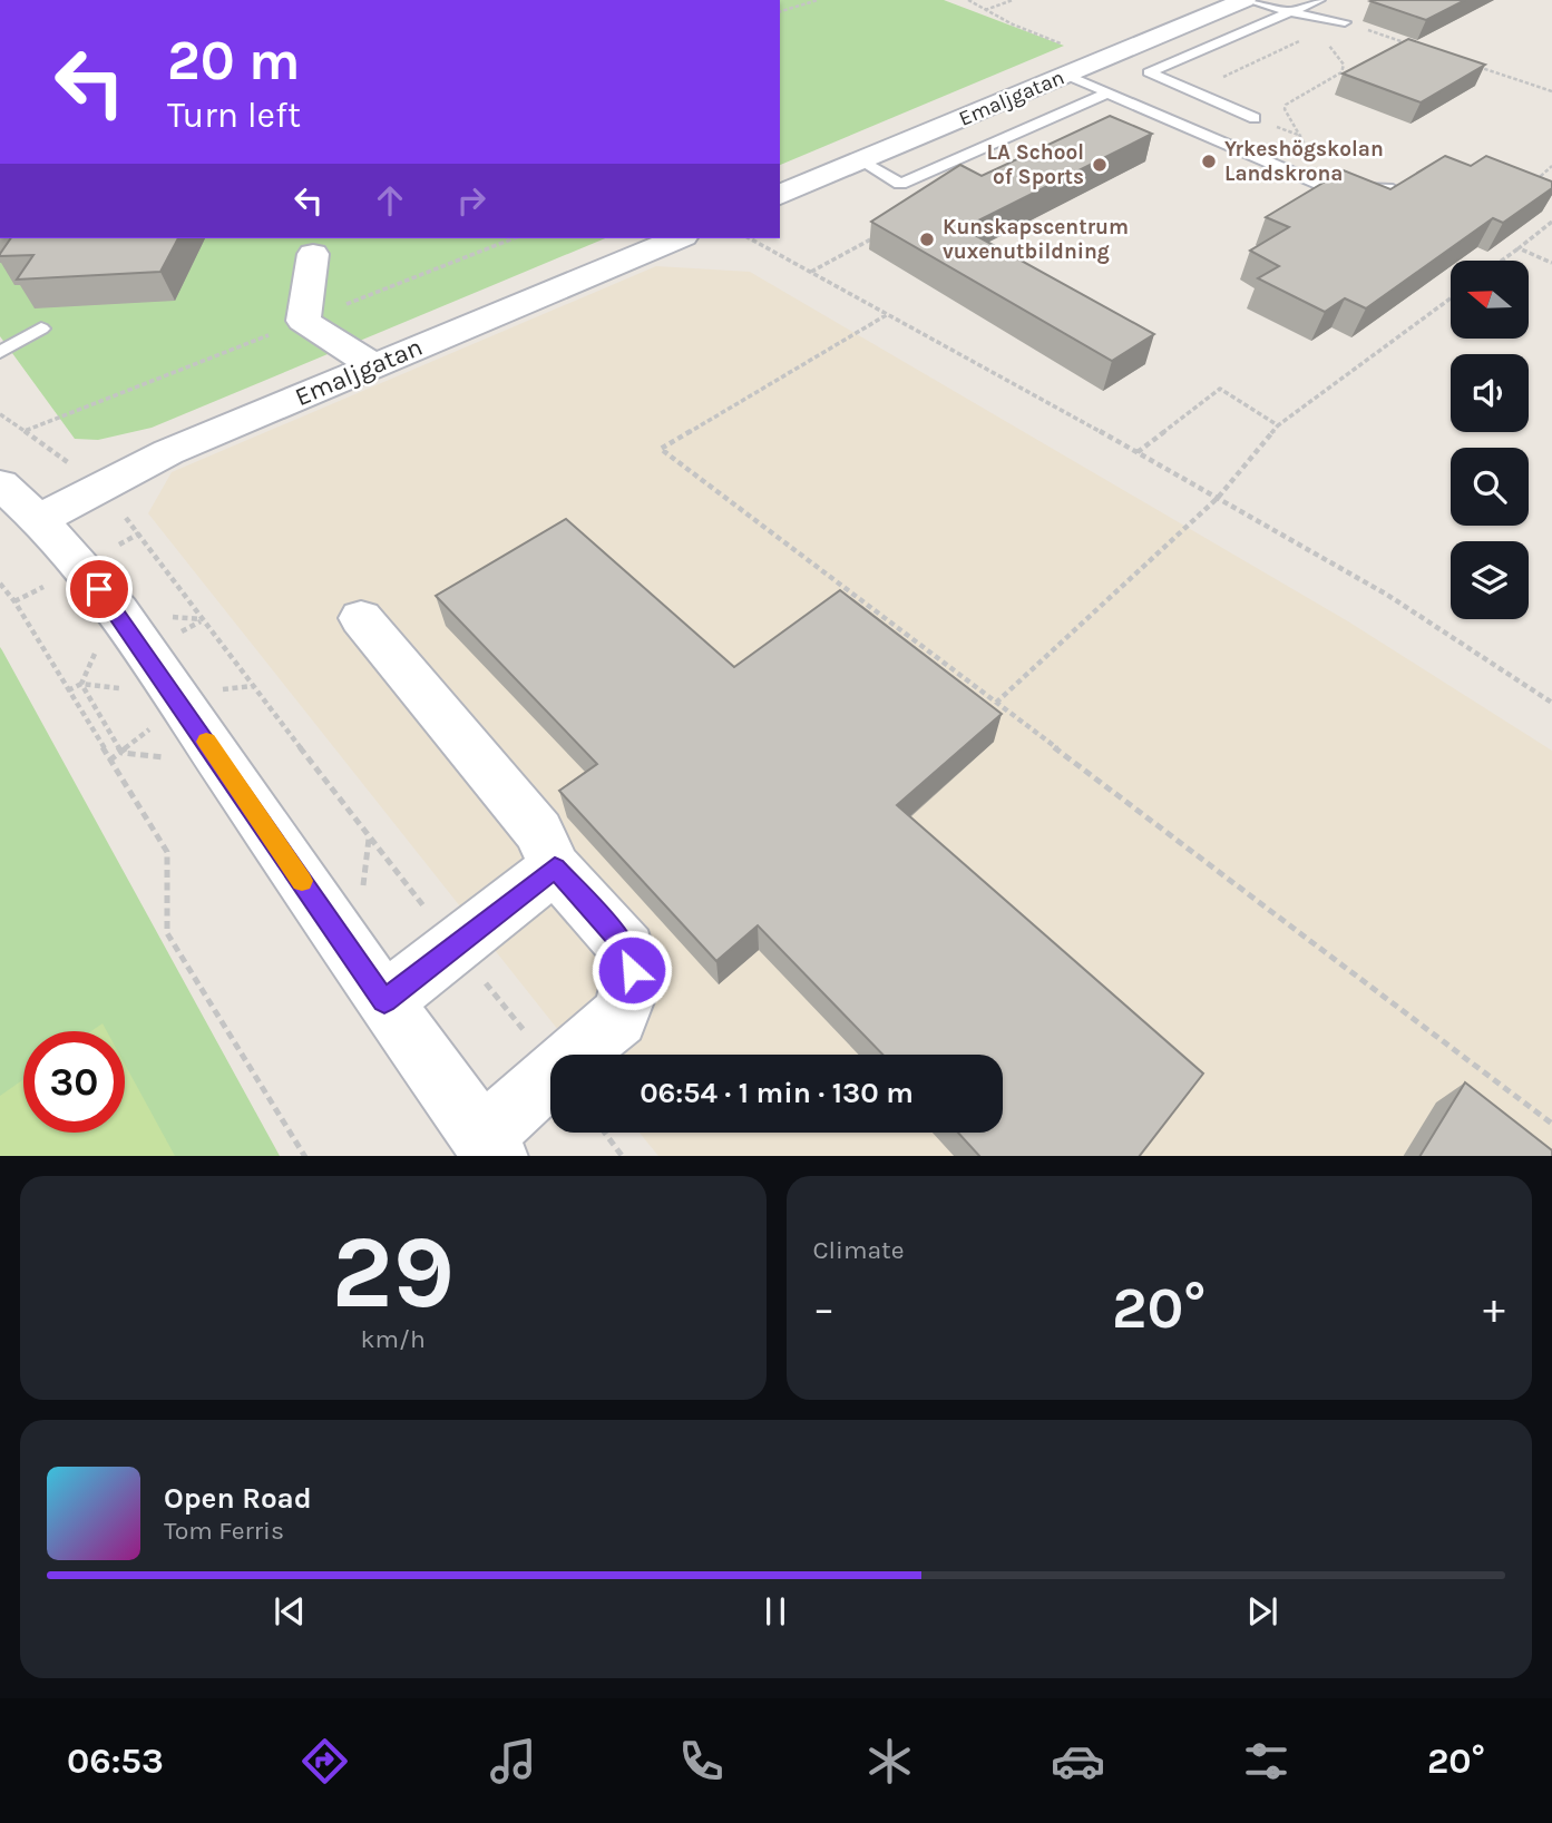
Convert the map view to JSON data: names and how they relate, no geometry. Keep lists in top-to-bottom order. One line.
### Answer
{"streets":{"street":["Emaljgatan"]},"places":["Yrkeshögskolan Landskrona","LA School of Sports","Kunskapscentrum vuxenutbildning"],"north":"left","page":{"turn":["20 m","Turn left"],"limit":"30","trip":"06:54 · 1 min · 130 m","tile":[["29","km/h"],"Climate"],"heat":["−","20°","+"],"song":["Open Road","Tom Ferris"],"tabs":["06:53","20°"]}}
